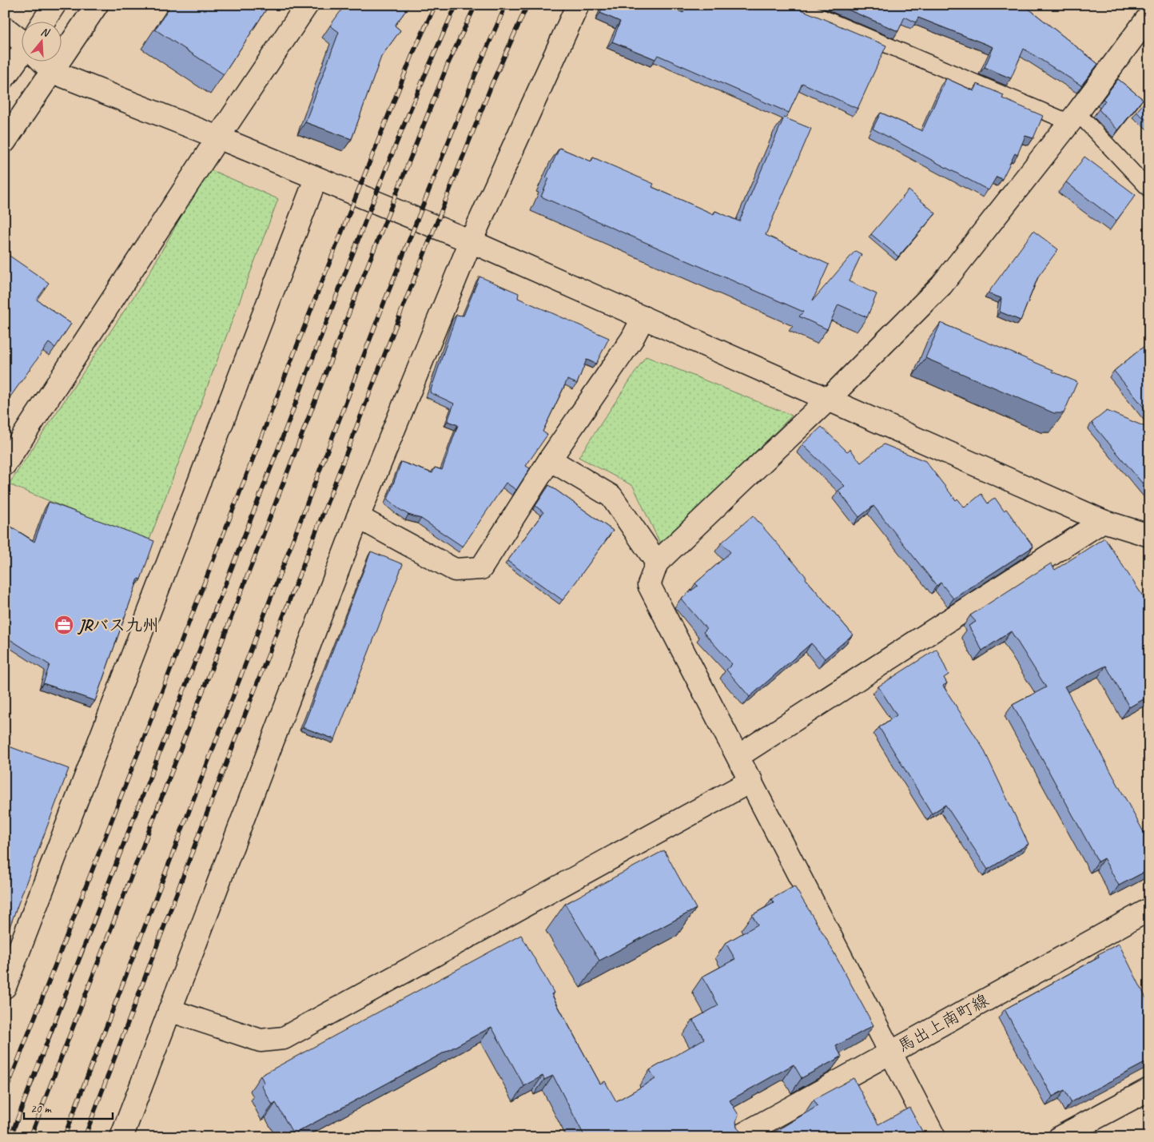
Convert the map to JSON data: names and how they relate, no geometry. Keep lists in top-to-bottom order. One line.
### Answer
{"streets":{"street":["馬出上南町線"]},"places":{"office":["JRバス九州"]},"scale_bar":"20 m","north":"top"}
